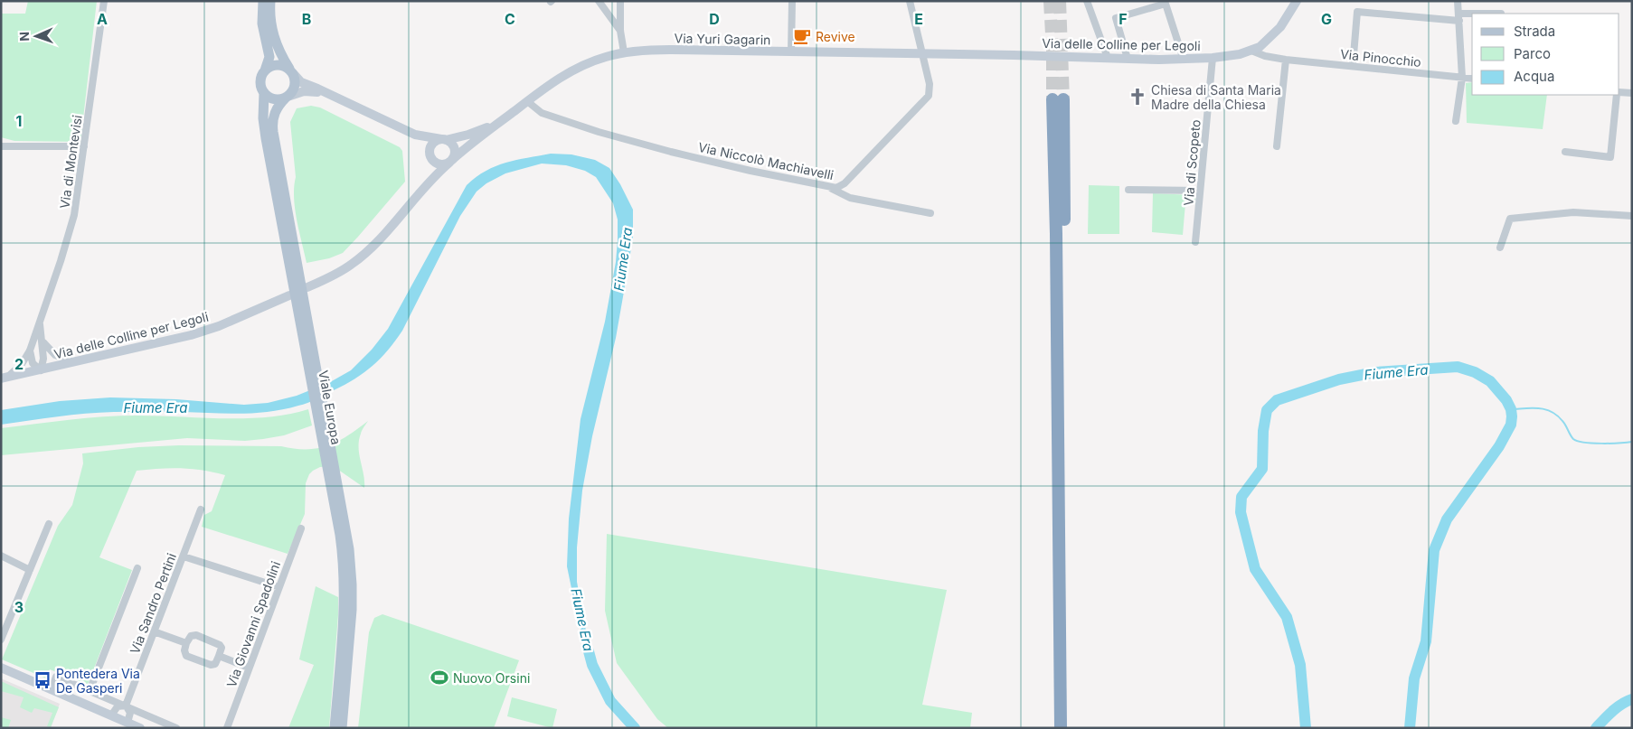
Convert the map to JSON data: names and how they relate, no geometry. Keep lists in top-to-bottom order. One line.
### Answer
{"streets":{"main road":["Viale Europa"],"street":["Via Yuri Gagarin","Via delle Colline per Legoli","Via Pinocchio","Via Niccolò Machiavelli","Via di Montevisi","Via di Scopeto","Via Sandro Pertini","Via Giovanni Spadolini"]},"crossings":[["Via Yuri Gagarin","Via delle Colline per Legoli"],["Via Yuri Gagarin","Via Niccolò Machiavelli"],["Via delle Colline per Legoli","Via Pinocchio"],["Via delle Colline per Legoli","Via Niccolò Machiavelli"],["Via delle Colline per Legoli","Via di Montevisi"],["Via delle Colline per Legoli","Via di Scopeto"]],"water":["Fiume Era"],"places":{"cafe":["Revive"],"church":["Chiesa di Santa Maria Madre della Chiesa"],"sports":["Nuovo Orsini"],"bus stop":["Pontedera Via De Gasperi"]},"legend":["Strada","Parco","Acqua"],"north":"left","grid":{"columns":["A","B","C","D","E","F","G"],"rows":["1","2","3"]}}
